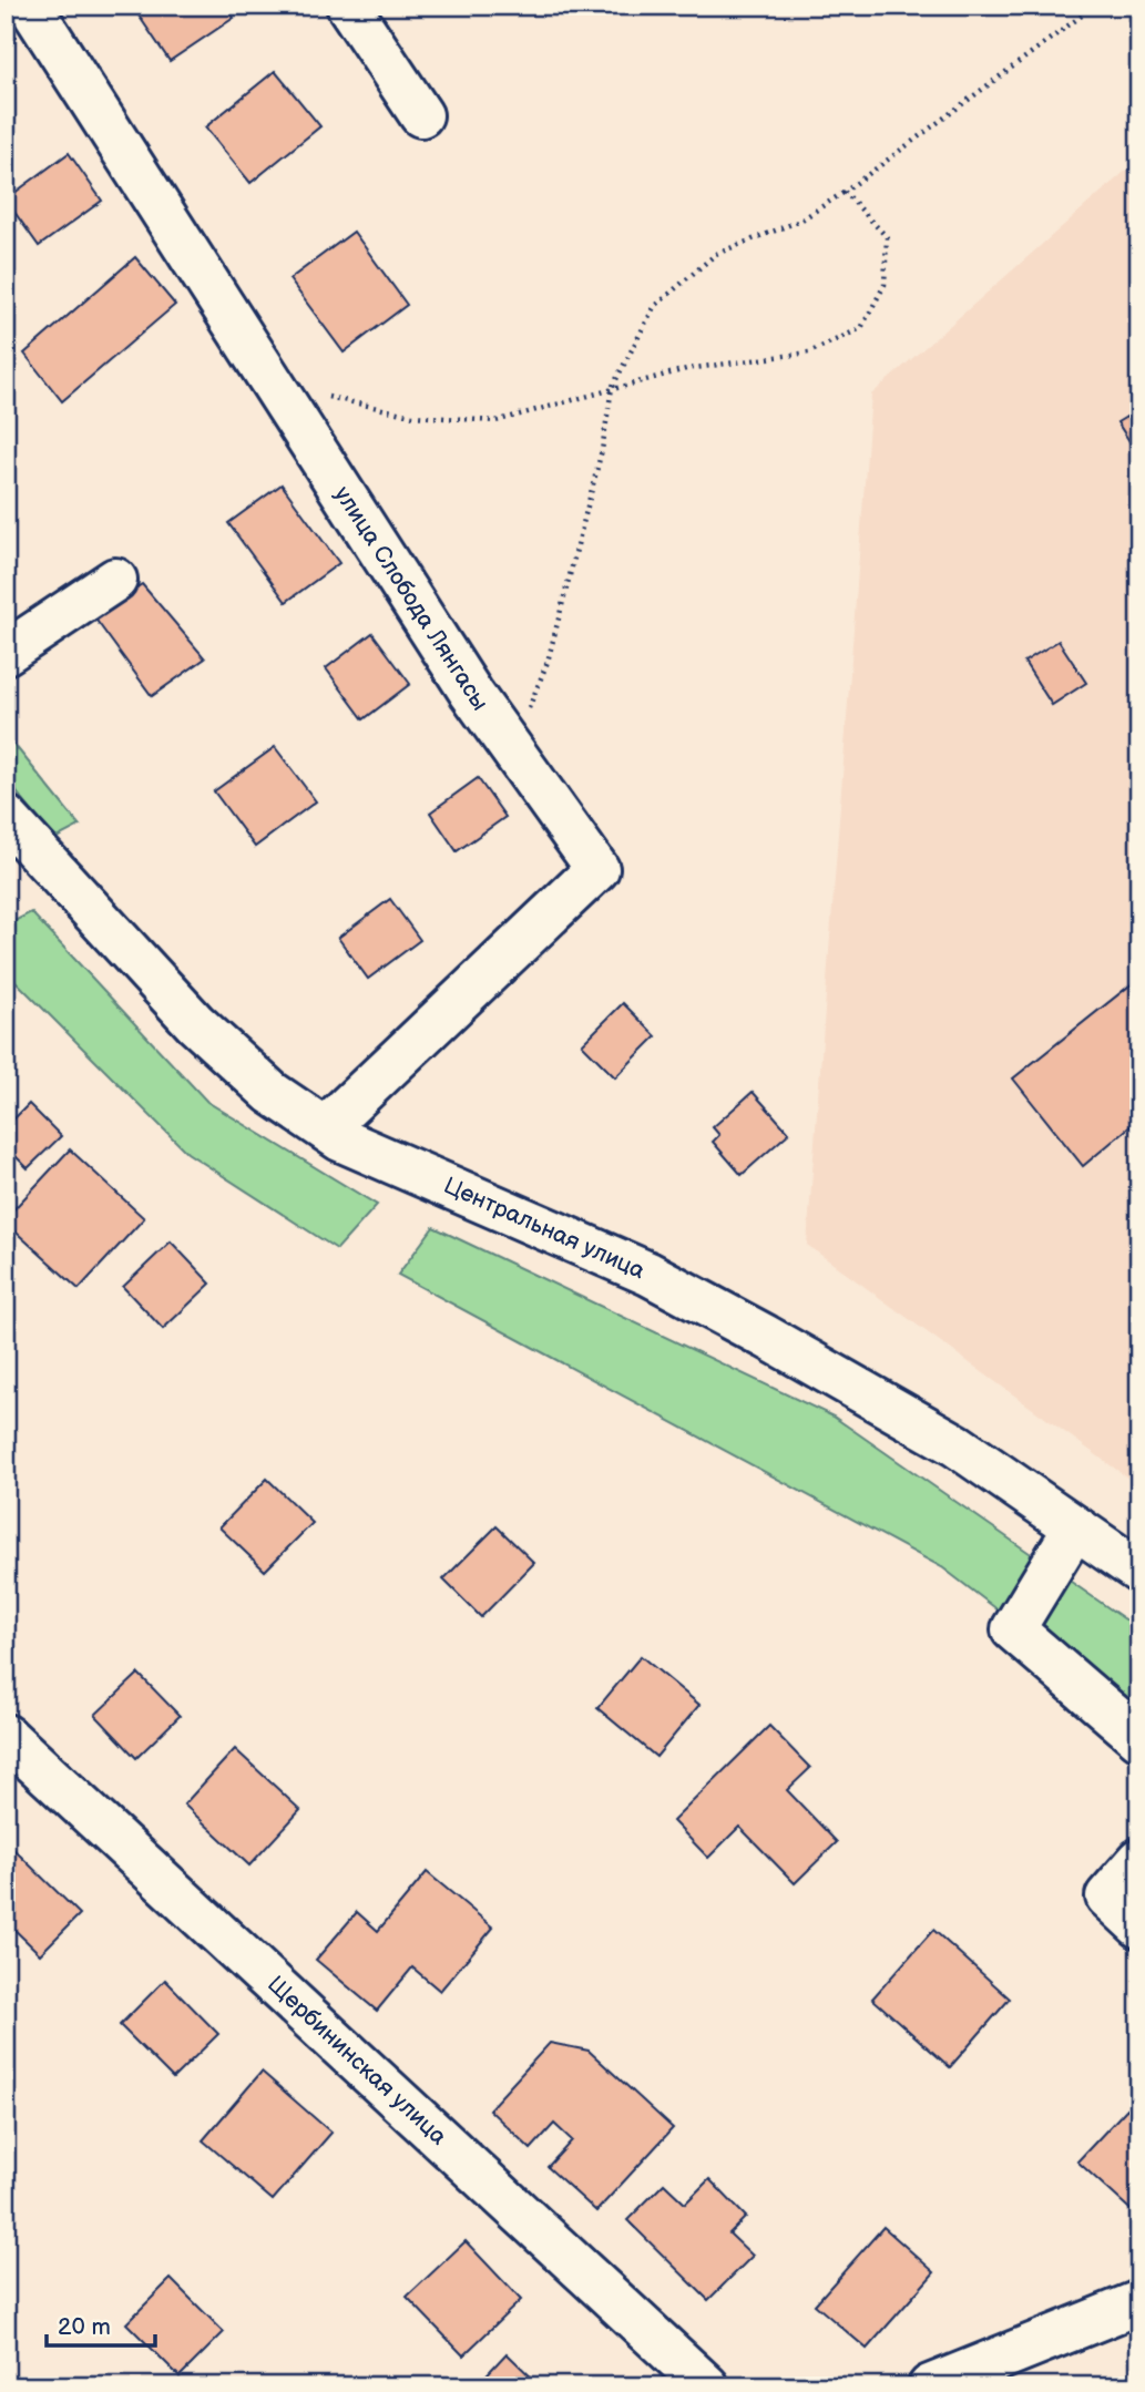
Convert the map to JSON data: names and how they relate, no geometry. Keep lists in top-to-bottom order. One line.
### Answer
{"streets":{"street":["улица Слобода Лянгасы","Центральная улица","Щербининская улица"]},"crossings":[["улица Слобода Лянгасы","Центральная улица"]],"scale_bar":"20 m"}
